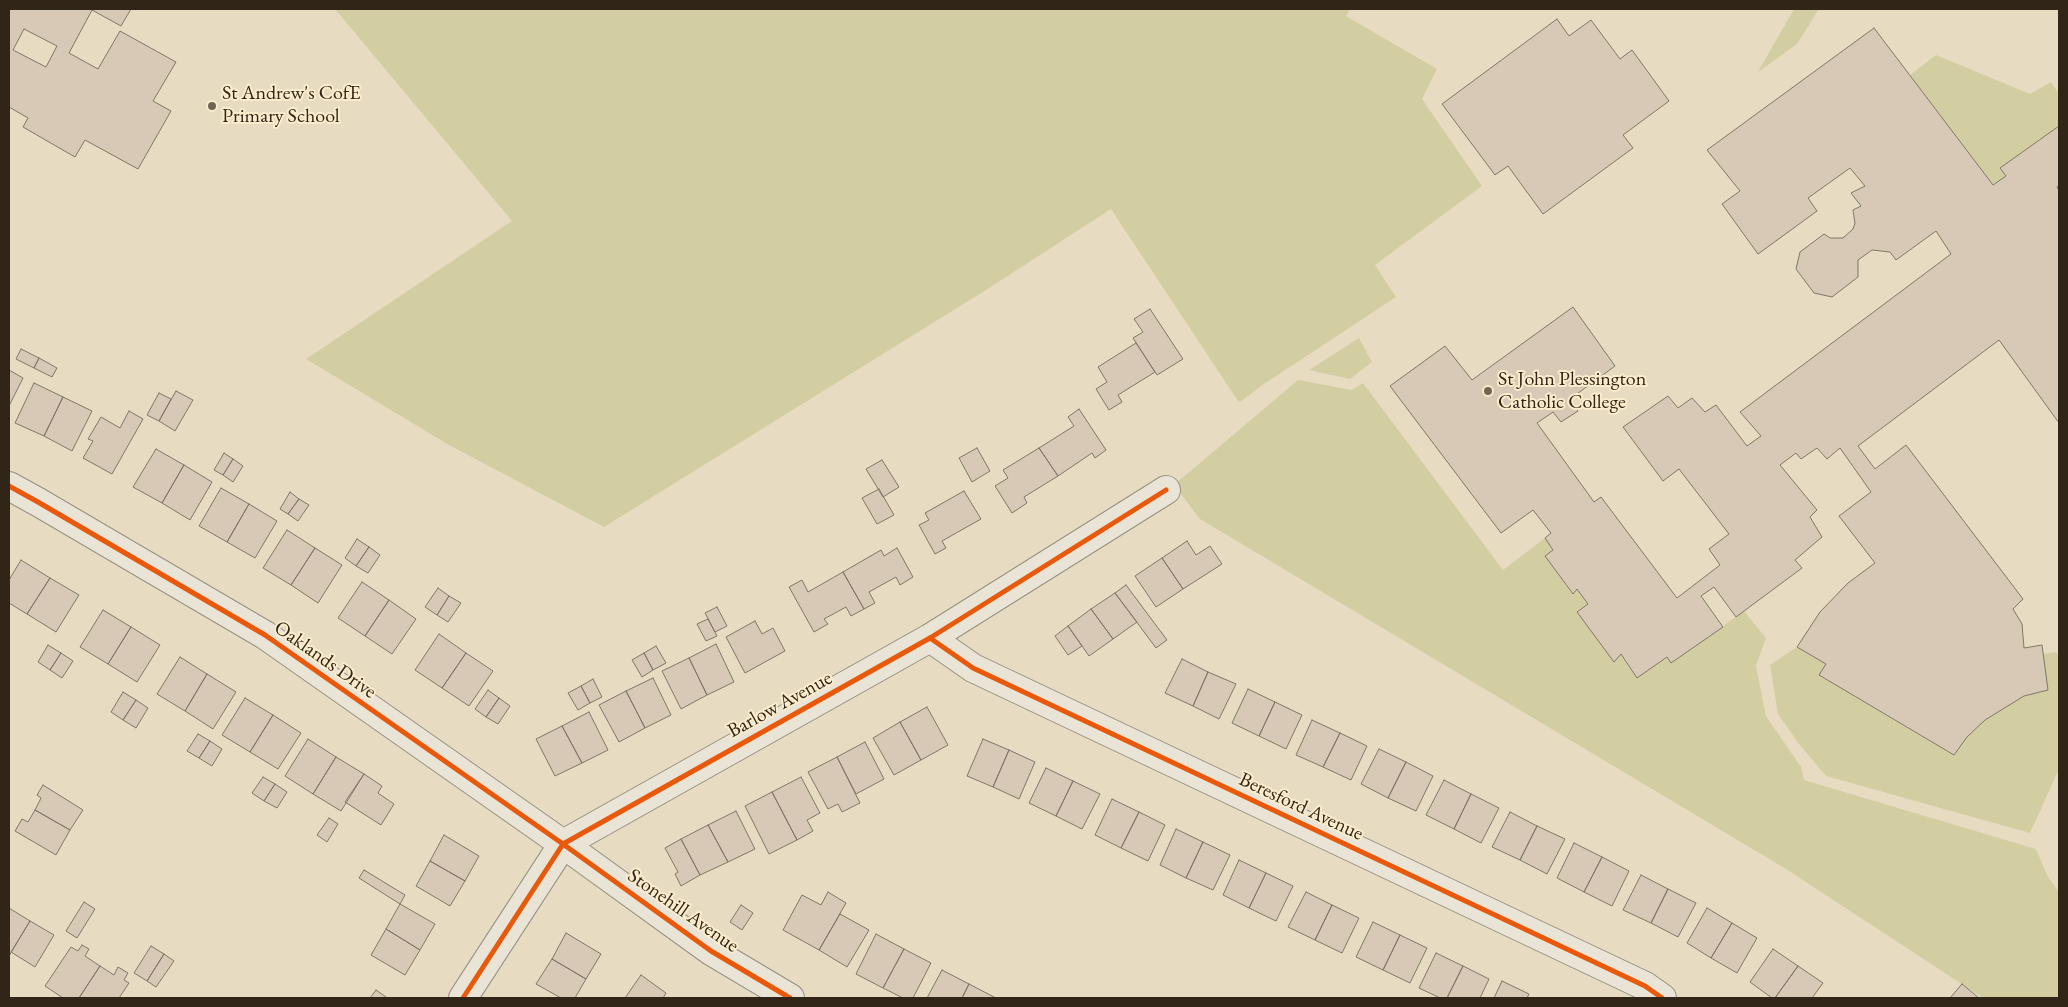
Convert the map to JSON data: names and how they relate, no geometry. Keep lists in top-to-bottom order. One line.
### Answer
{"streets":{"street":["Oaklands Drive","Barlow Avenue","Beresford Avenue","Stonehill Avenue"]},"crossings":[["Oaklands Drive","Barlow Avenue"],["Oaklands Drive","Stonehill Avenue"],["Barlow Avenue","Beresford Avenue"],["Barlow Avenue","Stonehill Avenue"]],"places":["St Andrew's CofE Primary School","St John Plessington Catholic College"]}
